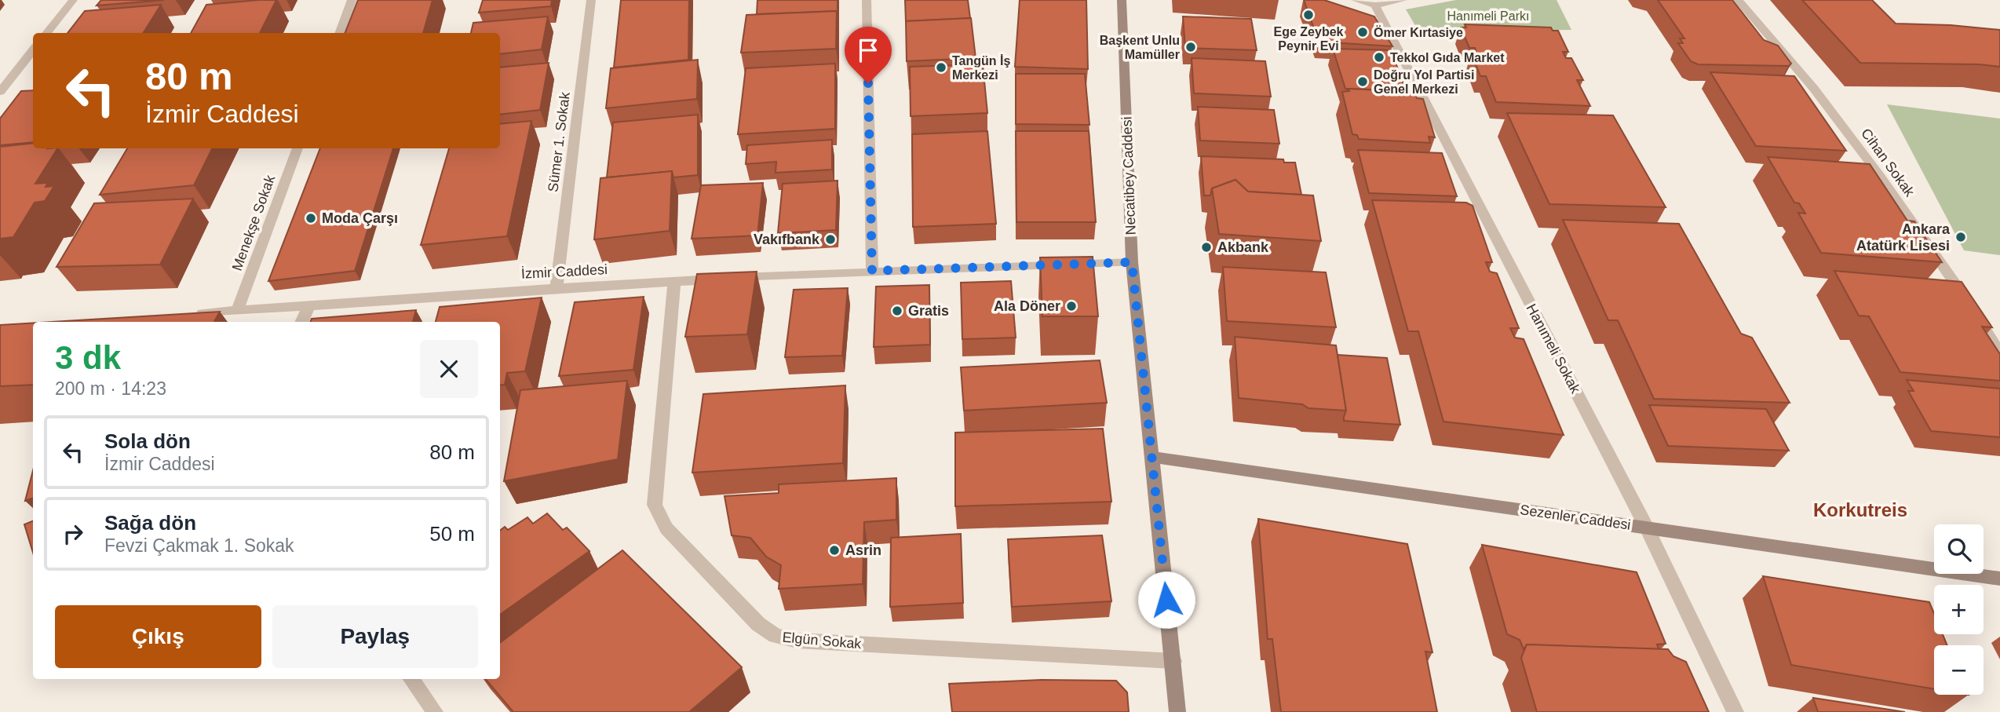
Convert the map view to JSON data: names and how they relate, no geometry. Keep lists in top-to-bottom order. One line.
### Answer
{"streets":{"main road":["Necatibey Caddesi","Sezenler Caddesi"],"street":["Sümer 1. Sokak","Cihan Sokak","Menekşe Sokak","İzmir Caddesi","Hanımeli Sokak","Elgün Sokak"]},"crossings":[["Sümer 1. Sokak","İzmir Caddesi"],["Necatibey Caddesi","İzmir Caddesi"],["Necatibey Caddesi","Sezenler Caddesi"],["Necatibey Caddesi","Elgün Sokak"],["Menekşe Sokak","İzmir Caddesi"],["İzmir Caddesi","Elgün Sokak"],["Hanımeli Sokak","Sezenler Caddesi"]],"districts":["Korkutreis"],"parks":["Hanımeli Parkı"],"places":["Ege Zeybek Peynir Evi","Ömer Kırtasiye","Başkent Unlu Mamüller","Tekkol Gıda Market","Tangün İş Merkezi","Doğru Yol Partisi Genel Merkezi","Moda Çarşı","Ankara Atatürk Lisesi","Vakıfbank","Akbank","Ala Döner","Gratis","Asrin"],"page":{"turn":["80 m","İzmir Caddesi"],"heading":["3 dk","200 m · 14:23"],"list":[{"name":"Sola dön","note":"İzmir Caddesi","value":"80 m"},{"name":"Sağa dön","note":"Fevzi Çakmak 1. Sokak","value":"50 m"}],"map_buttons":["+","−"],"buttons":["Çıkış","Paylaş"]}}
